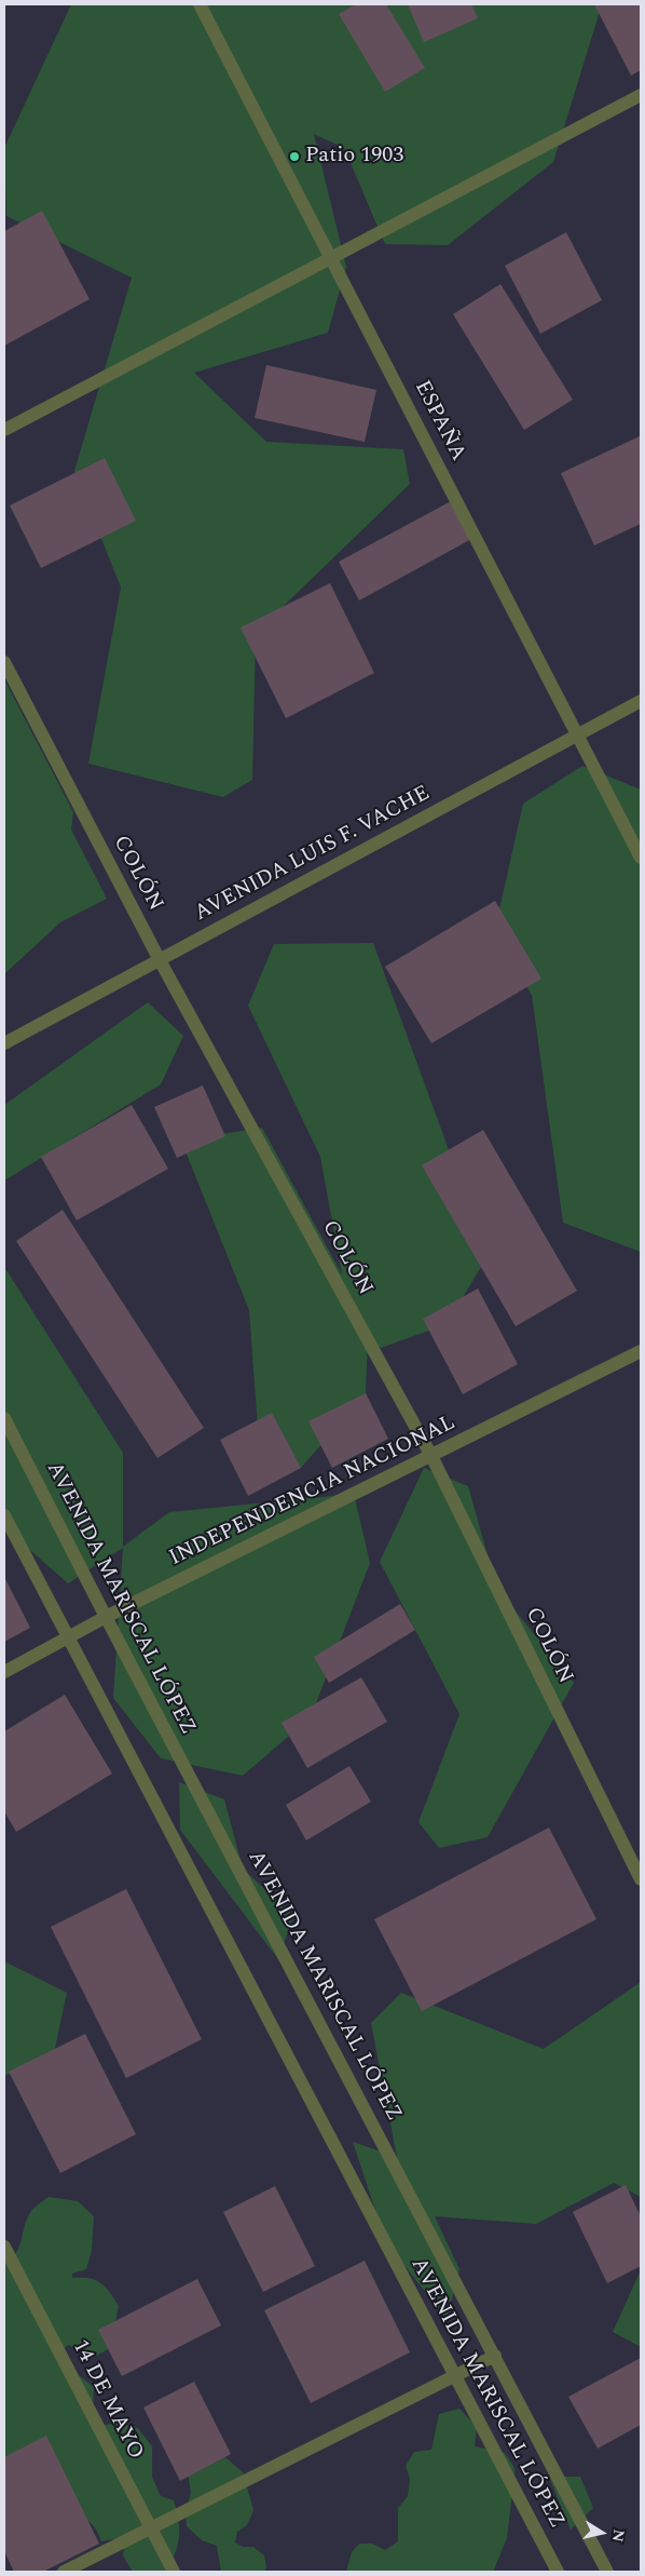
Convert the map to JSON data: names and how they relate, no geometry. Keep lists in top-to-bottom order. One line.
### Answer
{"streets":{"street":["ESPAÑA","AVENIDA LUIS F. VACHE","COLÓN","INDEPENDENCIA NACIONAL","AVENIDA MARISCAL LÓPEZ","14 DE MAYO"]},"crossings":[["ESPAÑA","AVENIDA LUIS F. VACHE"],["AVENIDA LUIS F. VACHE","COLÓN"],["COLÓN","INDEPENDENCIA NACIONAL"],["INDEPENDENCIA NACIONAL","AVENIDA MARISCAL LÓPEZ"]],"places":["Patio 1903"],"north":"right"}
